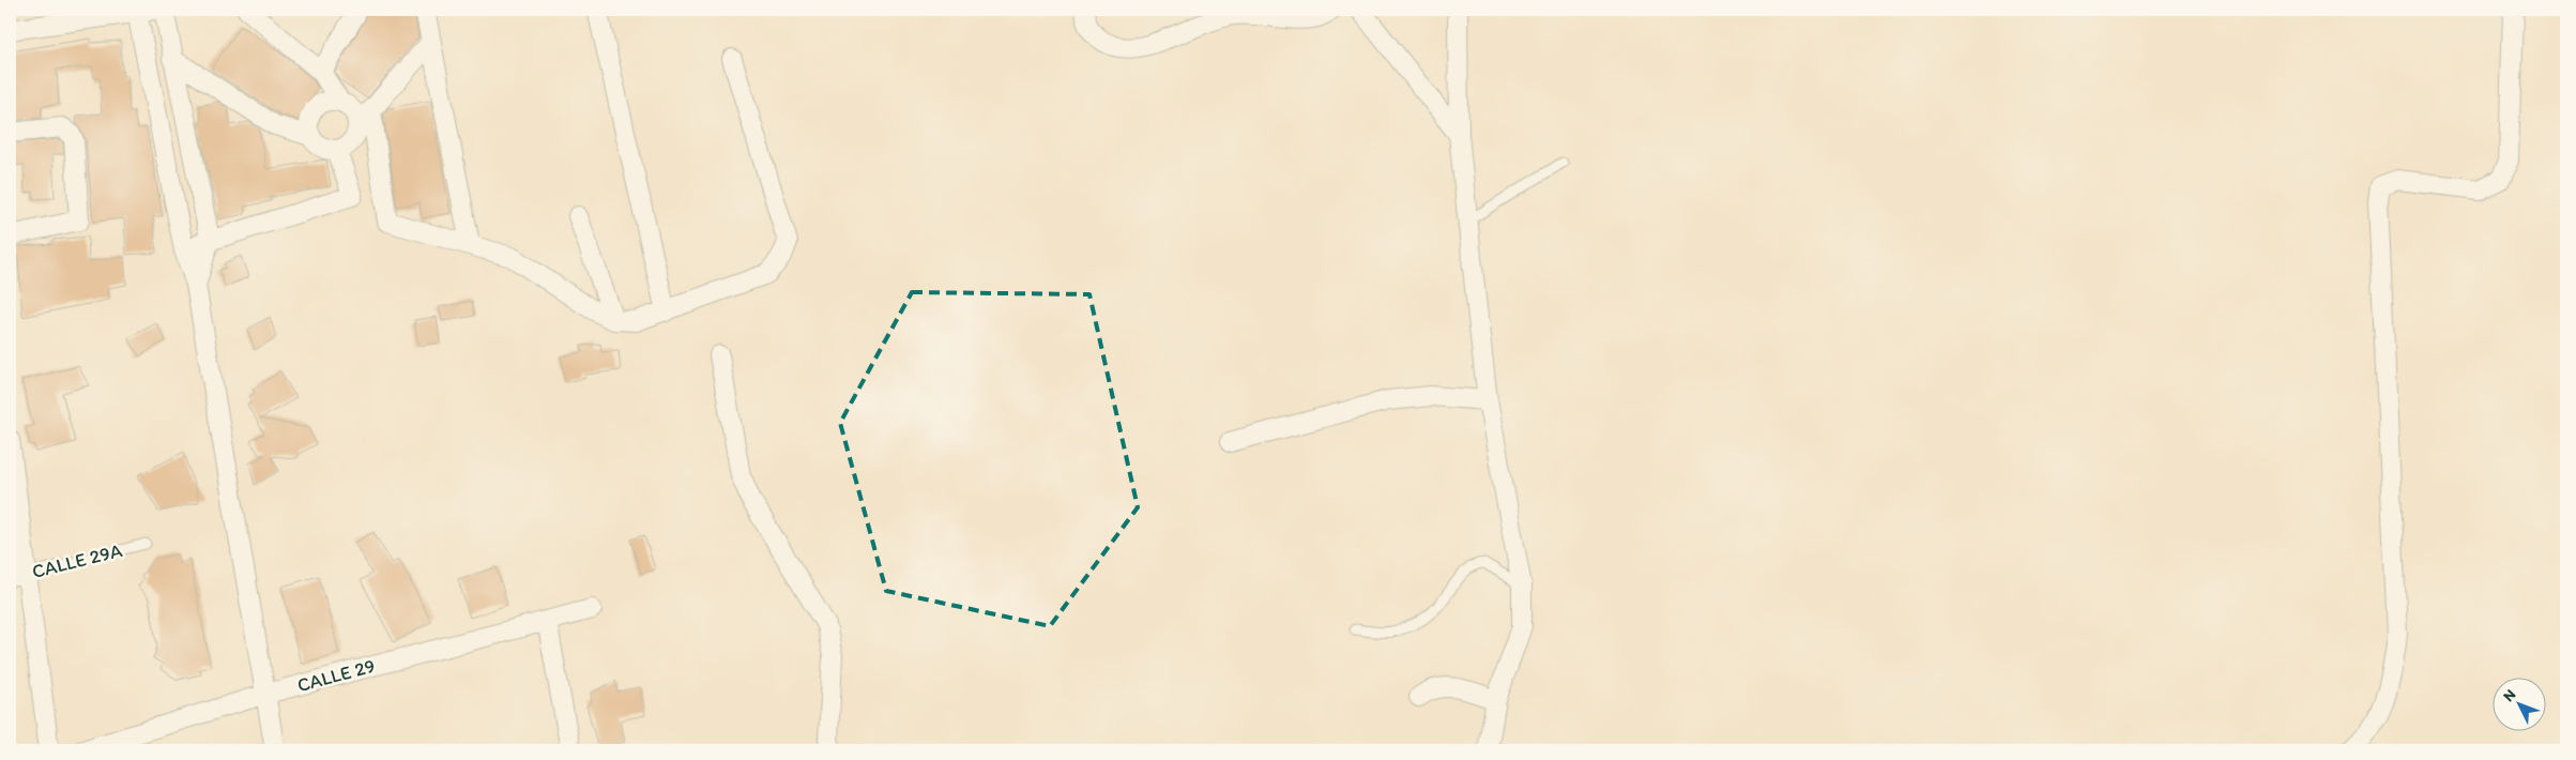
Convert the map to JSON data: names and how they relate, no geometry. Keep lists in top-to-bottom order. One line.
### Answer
{"streets":{"street":["CALLE 29"],"lane":["CALLE 29A"]},"north":"top left"}
